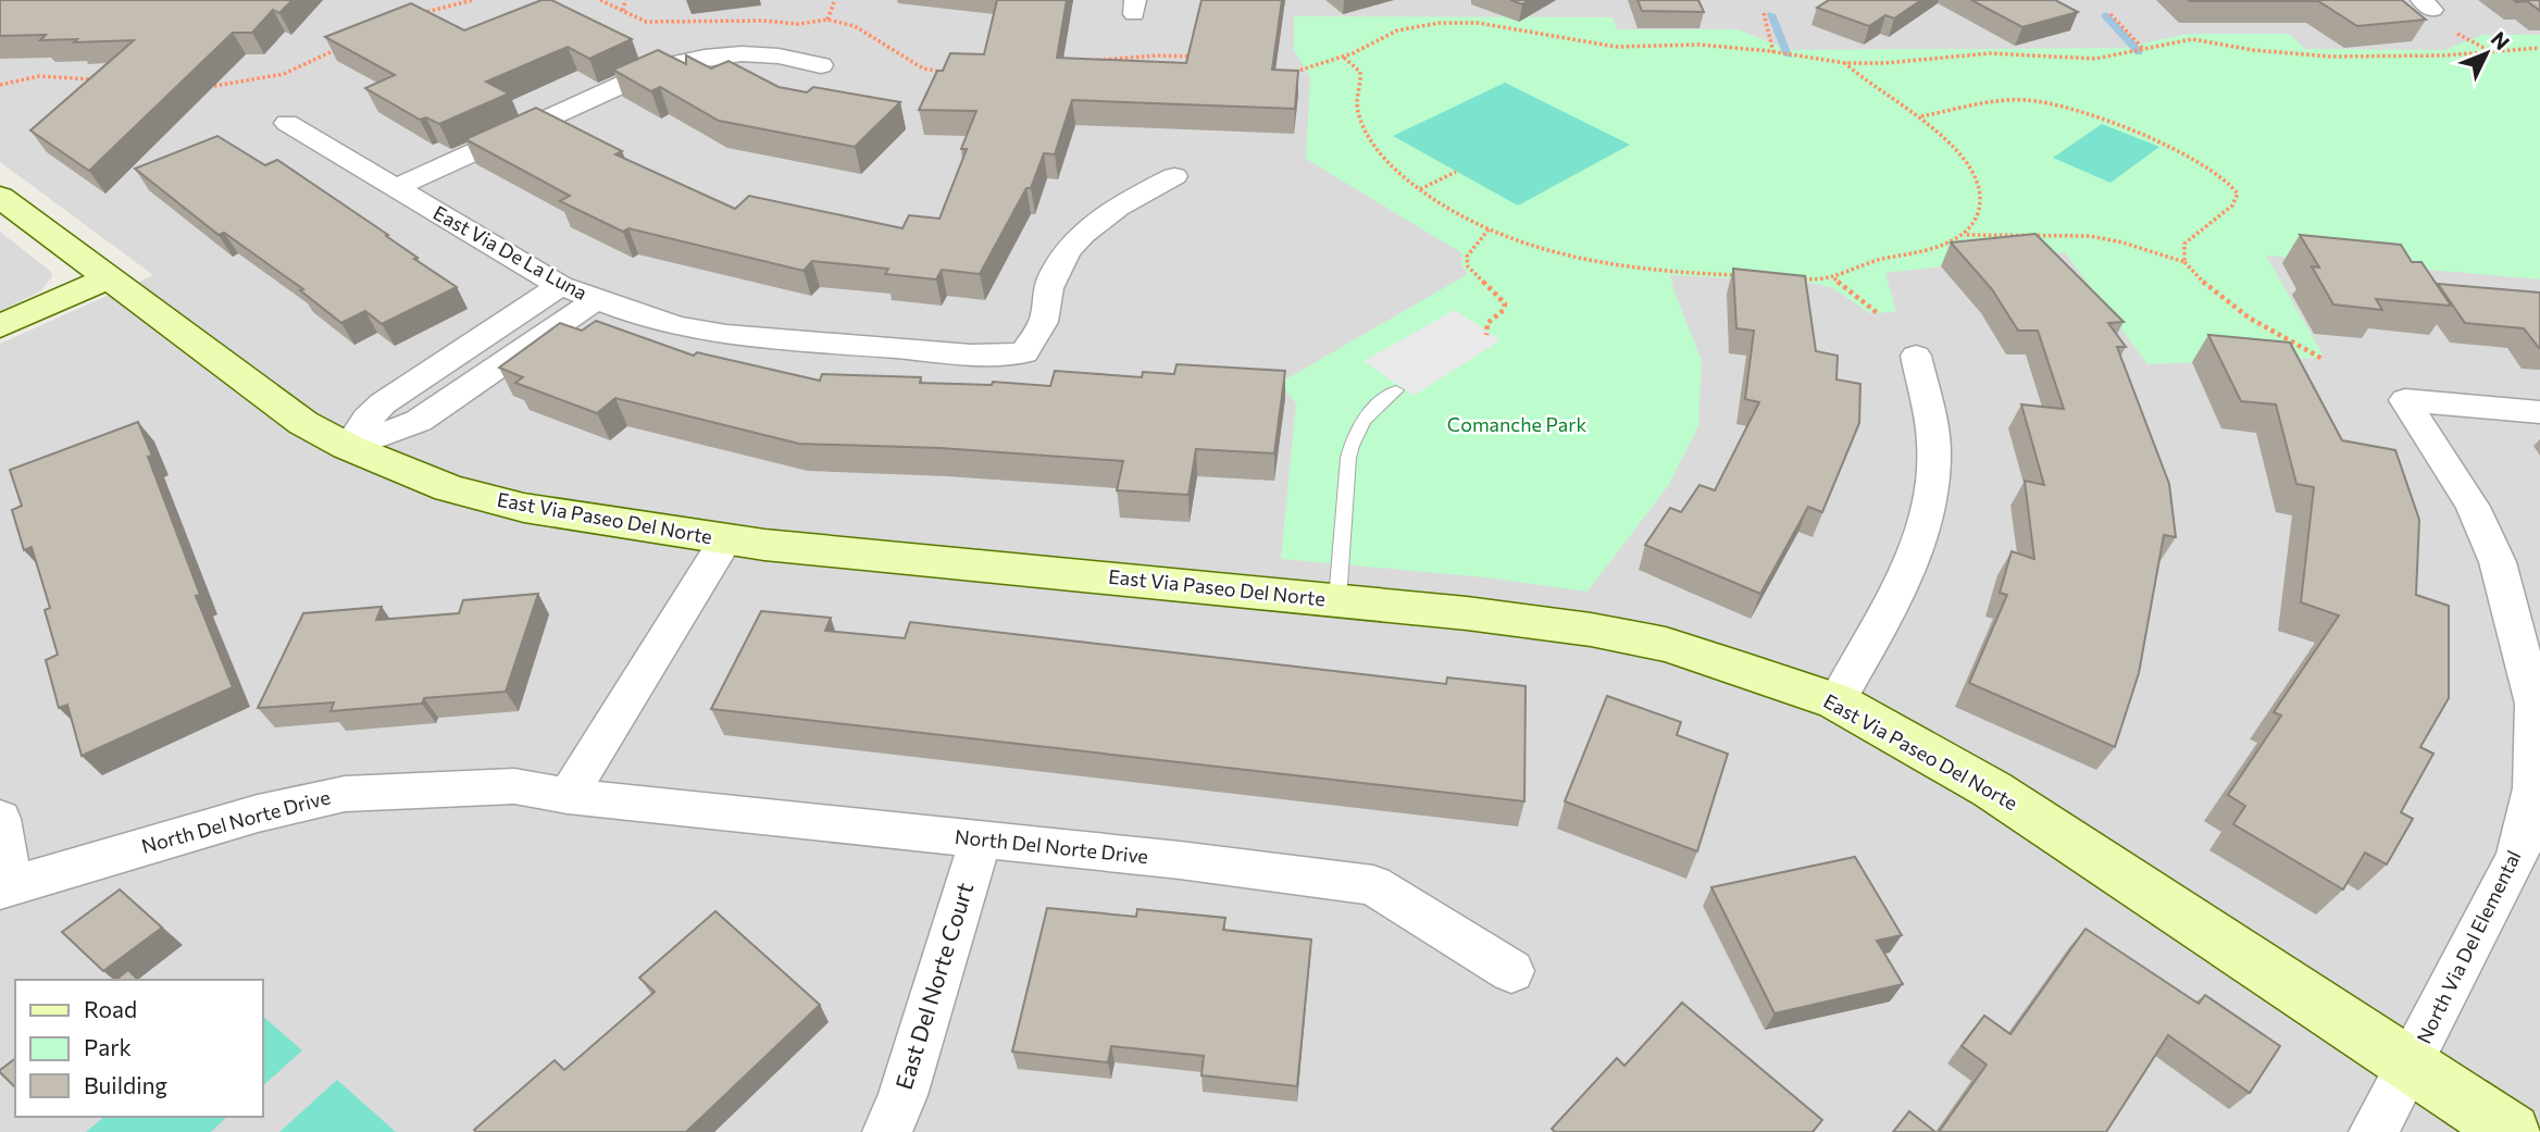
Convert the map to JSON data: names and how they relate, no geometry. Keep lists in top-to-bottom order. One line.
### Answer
{"streets":{"street":["East Via De La Luna","East Via Paseo Del Norte","North Del Norte Drive","North Via Del Elemental","East Del Norte Court"]},"crossings":[["East Via Paseo Del Norte","North Via Del Elemental"],["North Del Norte Drive","East Del Norte Court"]],"parks":["Comanche Park"],"legend":["Road","Park","Building"],"north":"top right"}
